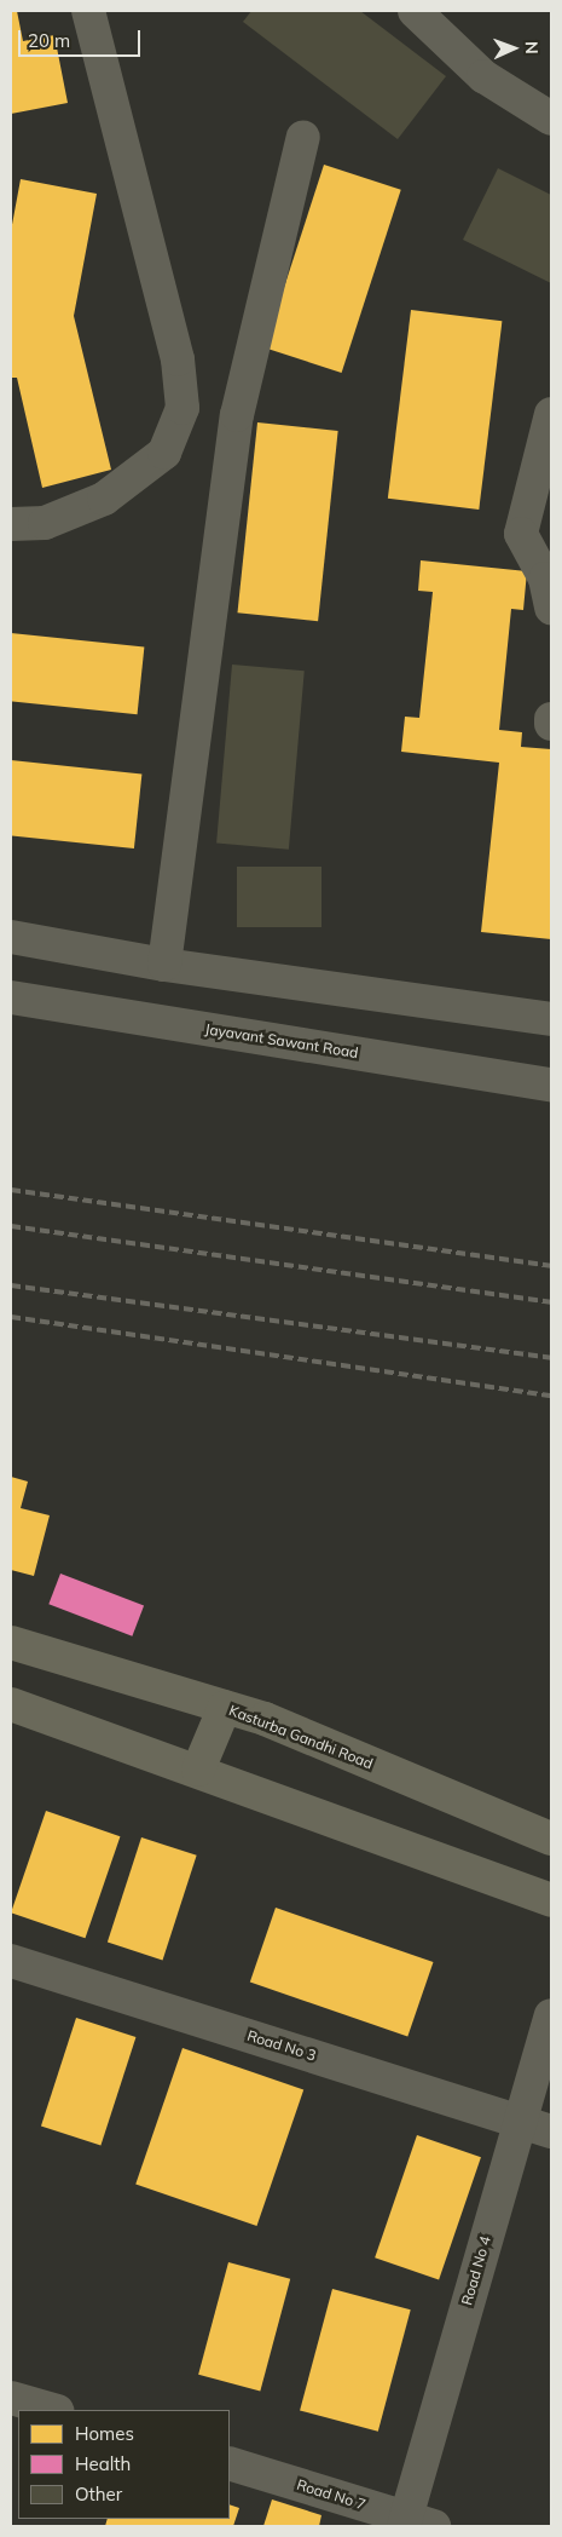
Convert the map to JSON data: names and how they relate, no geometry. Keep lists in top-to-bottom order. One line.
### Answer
{"streets":{"main road":["Kasturba Gandhi Road"],"street":["Jayavant Sawant Road","Road No 3","Road No 4","Road No 7"]},"crossings":[["Road No 3","Road No 4"],["Road No 4","Road No 7"]],"legend":["Homes","Health","Other"],"scale_bar":"20 m","north":"right"}
